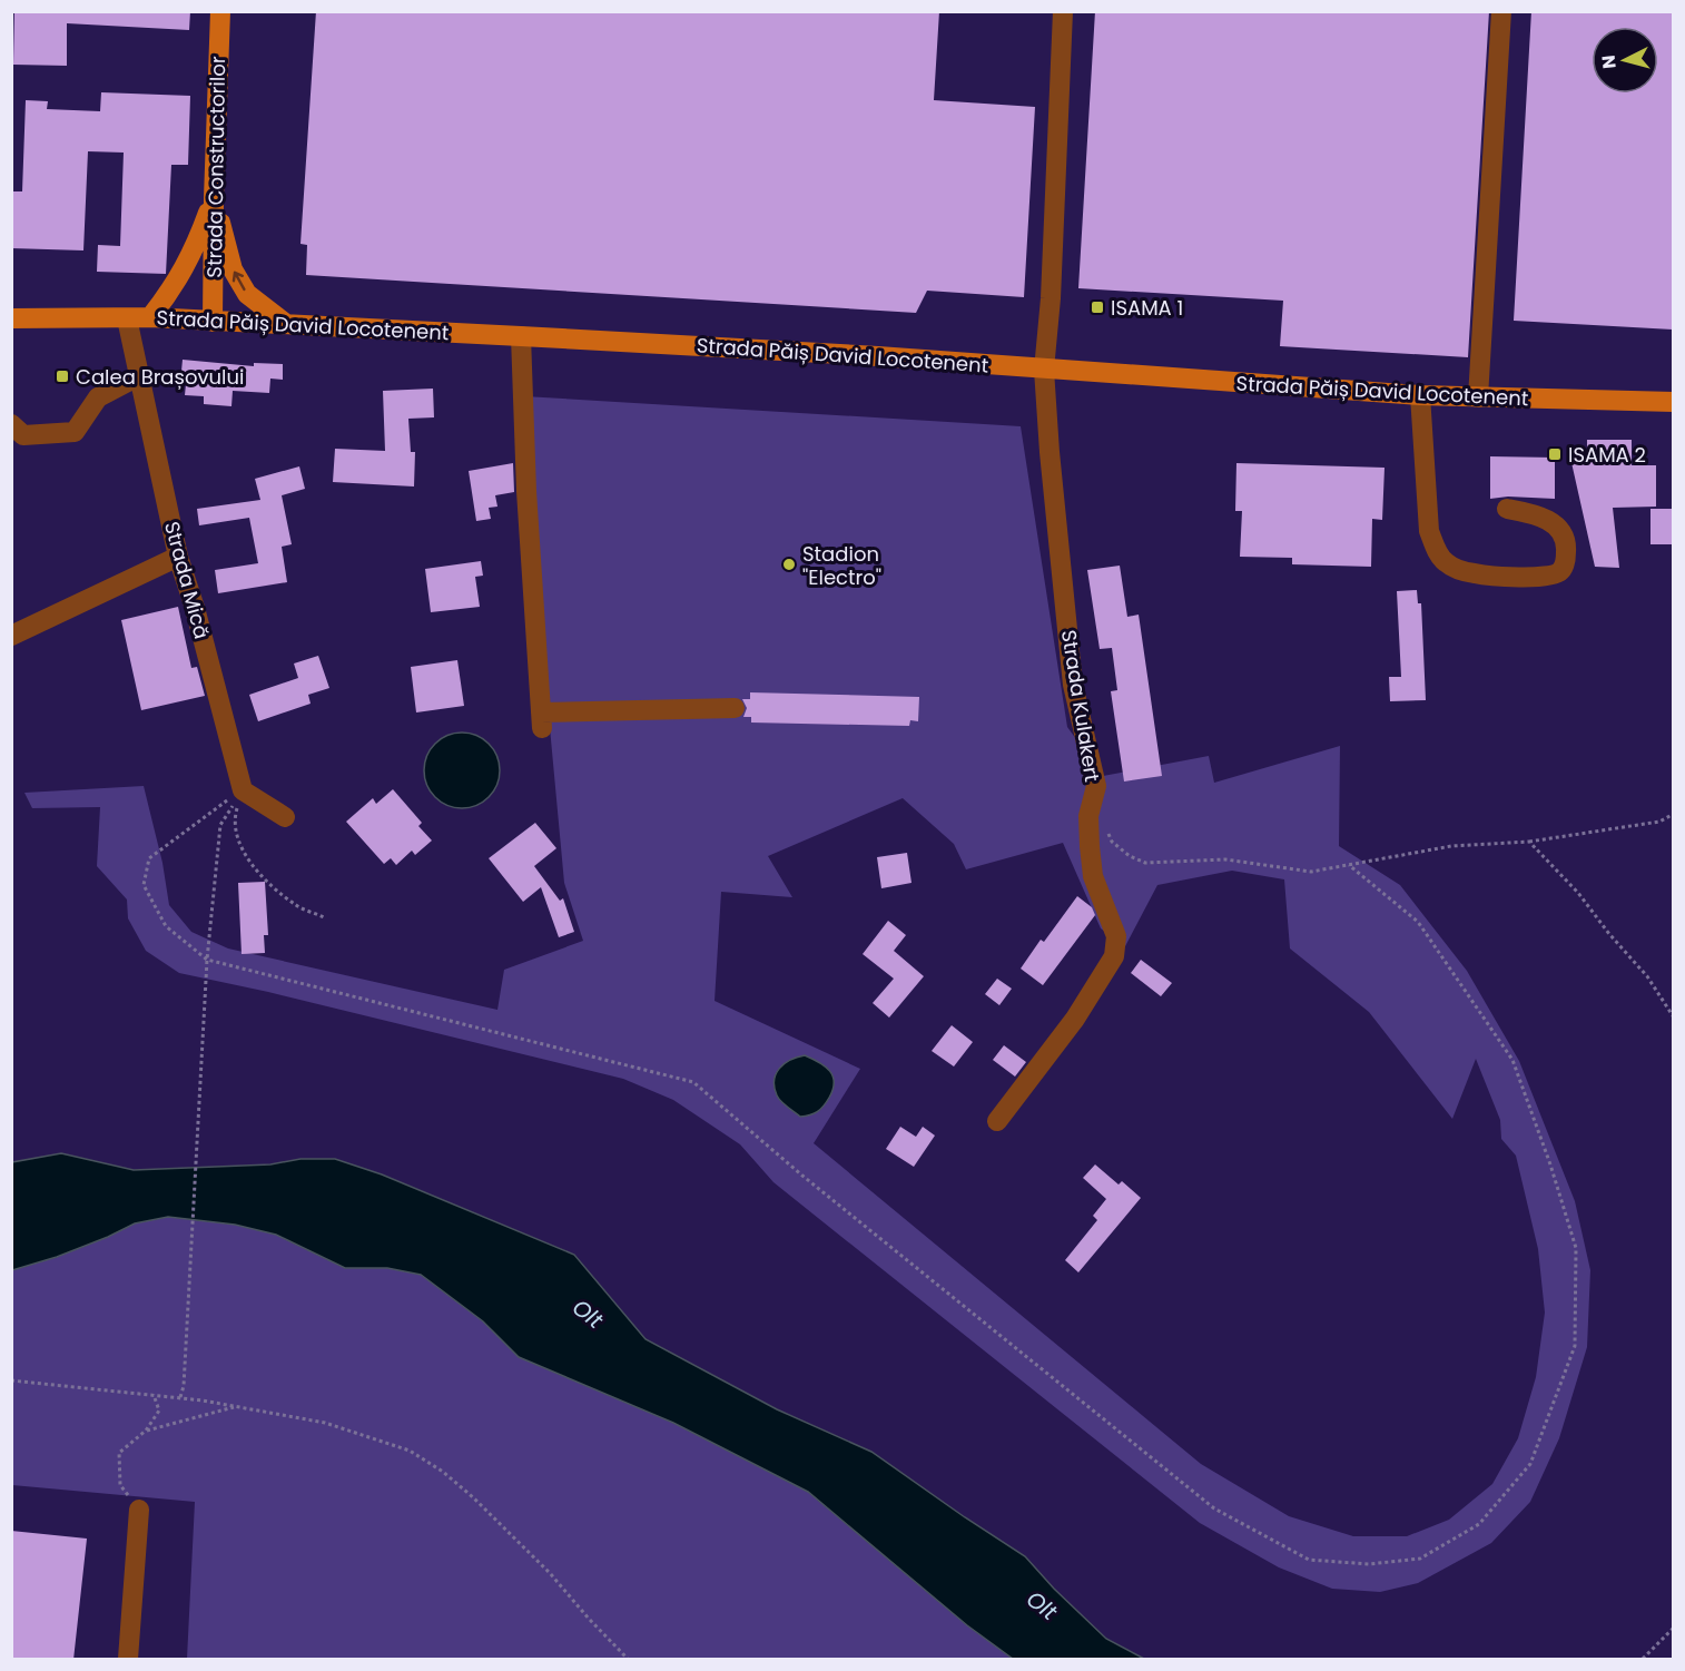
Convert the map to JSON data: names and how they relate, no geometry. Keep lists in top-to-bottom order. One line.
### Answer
{"streets":{"main road":["Strada Constructorilor","Strada Păiș David Locotenent"],"street":["Strada Mică","Strada Kulakert"]},"crossings":[["Strada Constructorilor","Strada Păiș David Locotenent"],["Strada Păiș David Locotenent","Strada Mică"],["Strada Păiș David Locotenent","Strada Kulakert"]],"water":["Olt"],"places":{"transit":["ISAMA 1","Calea Brașovului","ISAMA 2"],"other":["Stadion \"Electro\""]},"north":"left"}
